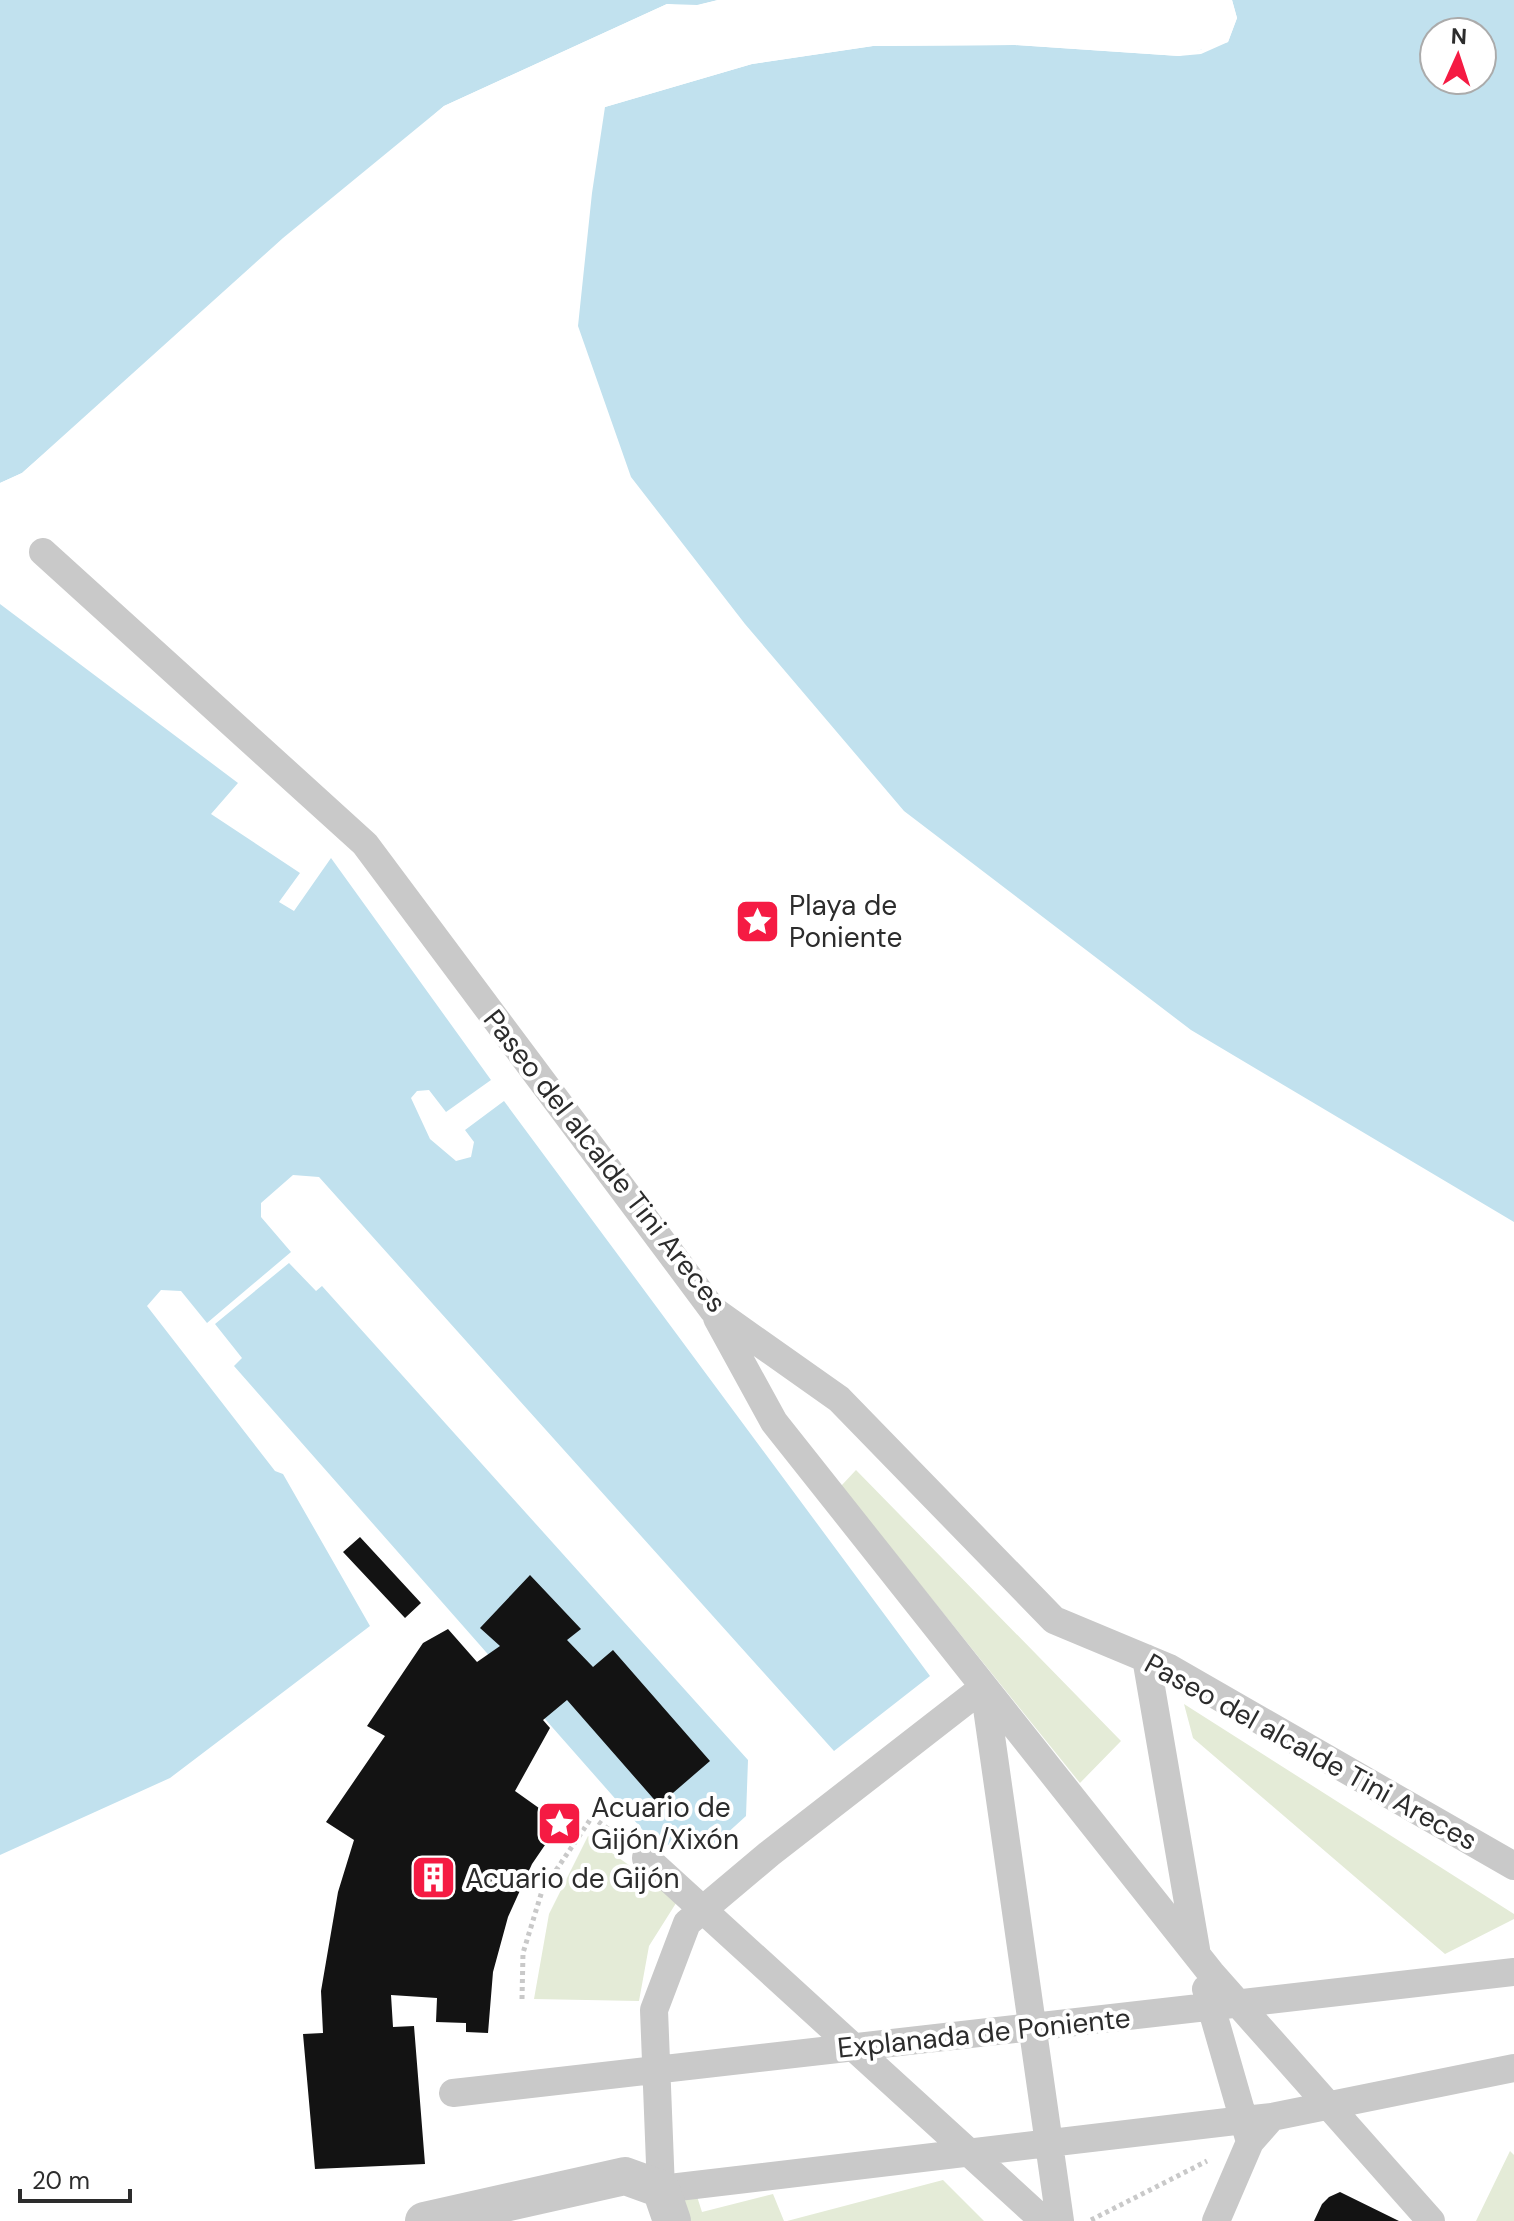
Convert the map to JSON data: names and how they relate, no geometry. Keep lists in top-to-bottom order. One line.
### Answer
{"streets":{"street":["Paseo del alcalde Tini Areces","Explanada de Poniente"]},"places":{"place":["Playa de Poniente","Acuario de Gijón/Xixón"],"building":["Acuario de Gijón"]},"scale_bar":"20 m","north":"top"}
